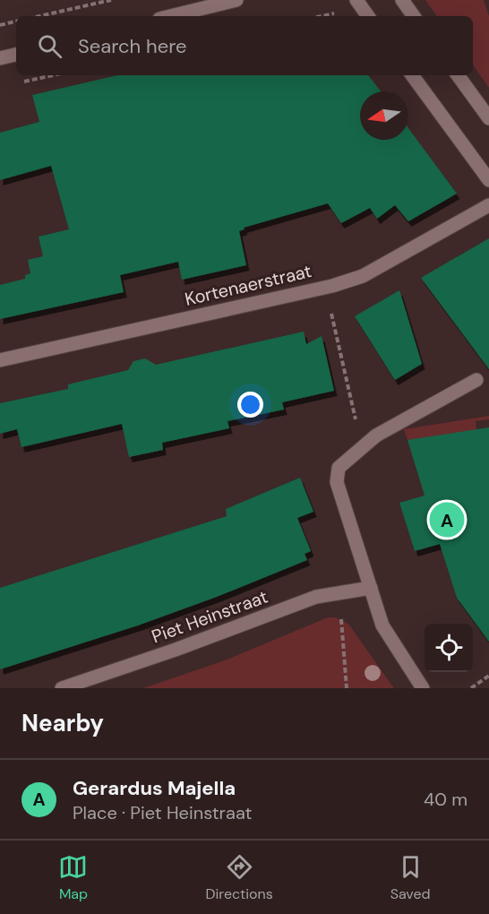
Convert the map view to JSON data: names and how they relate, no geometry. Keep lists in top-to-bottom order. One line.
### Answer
{"streets":{"street":["Kortenaerstraat","Piet Heinstraat"]},"north":"left","page":{"search":"Search here","pins":"A","heading":"Nearby","list":[{"mark":"A","name":"Gerardus Majella","note":"Place · Piet Heinstraat","value":"40 m"}],"nav":["Map","Directions","Saved"]}}
